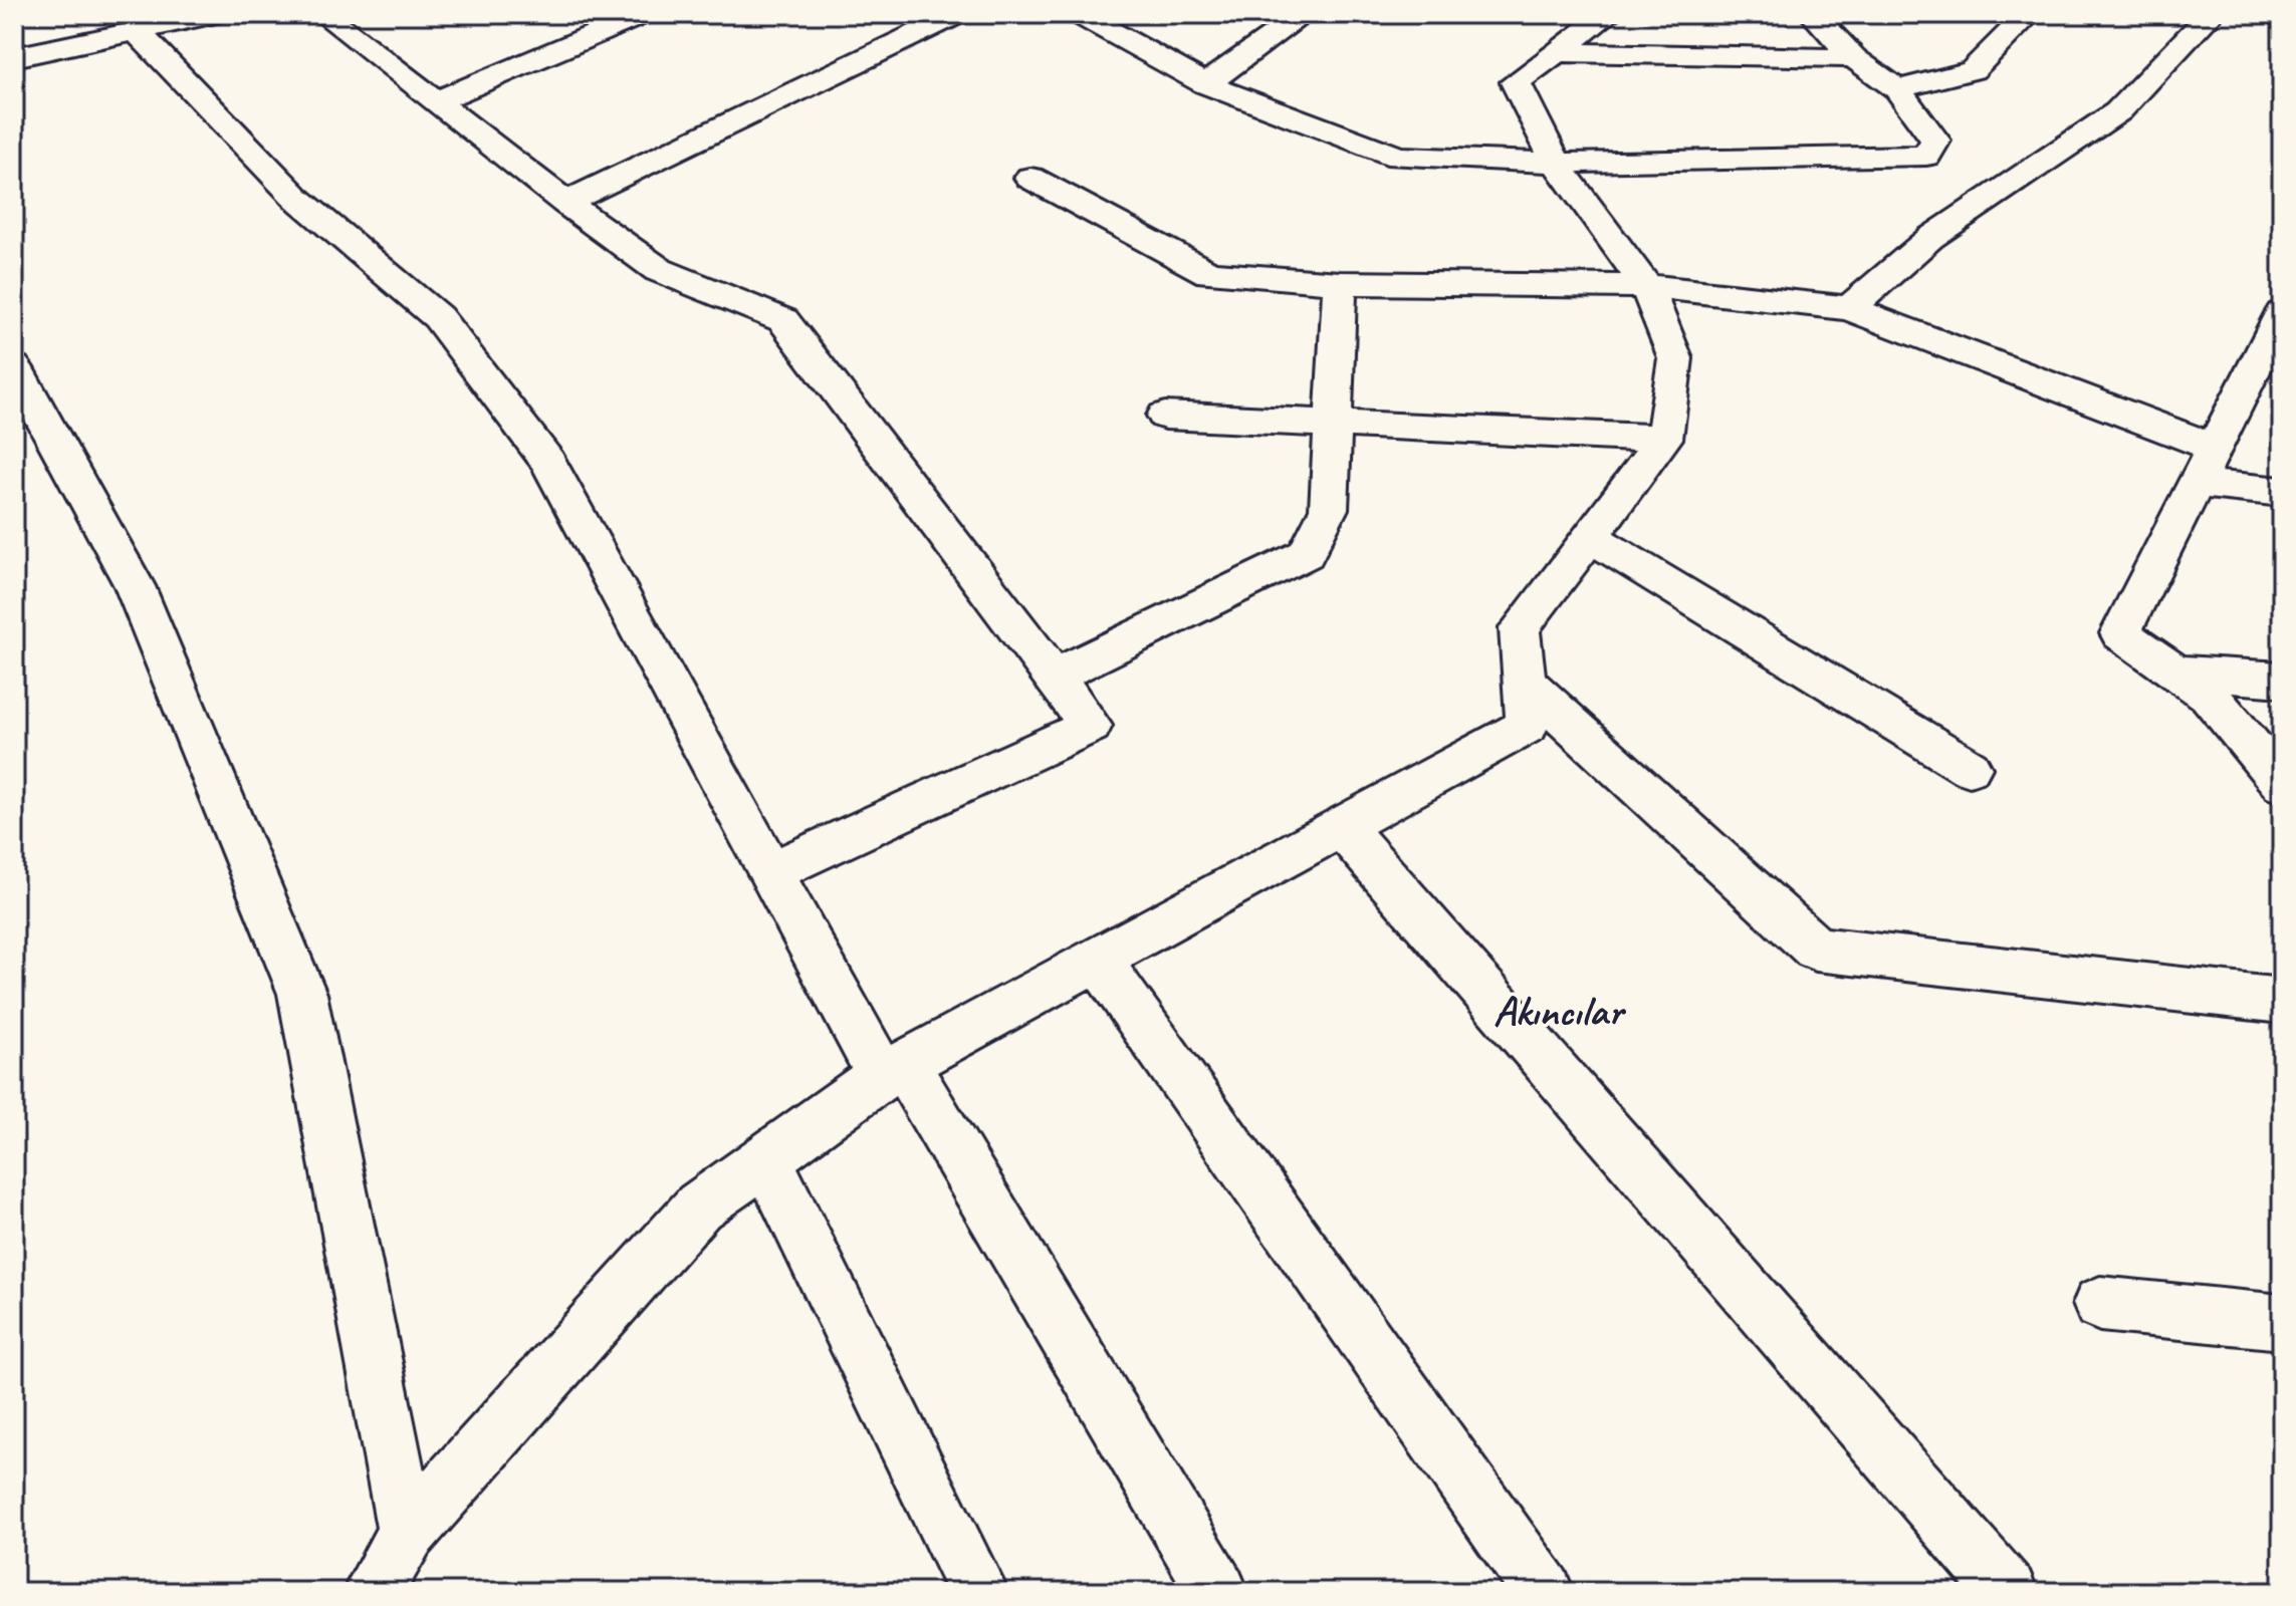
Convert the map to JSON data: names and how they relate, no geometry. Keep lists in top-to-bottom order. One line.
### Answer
{"districts":["Akıncılar"]}
